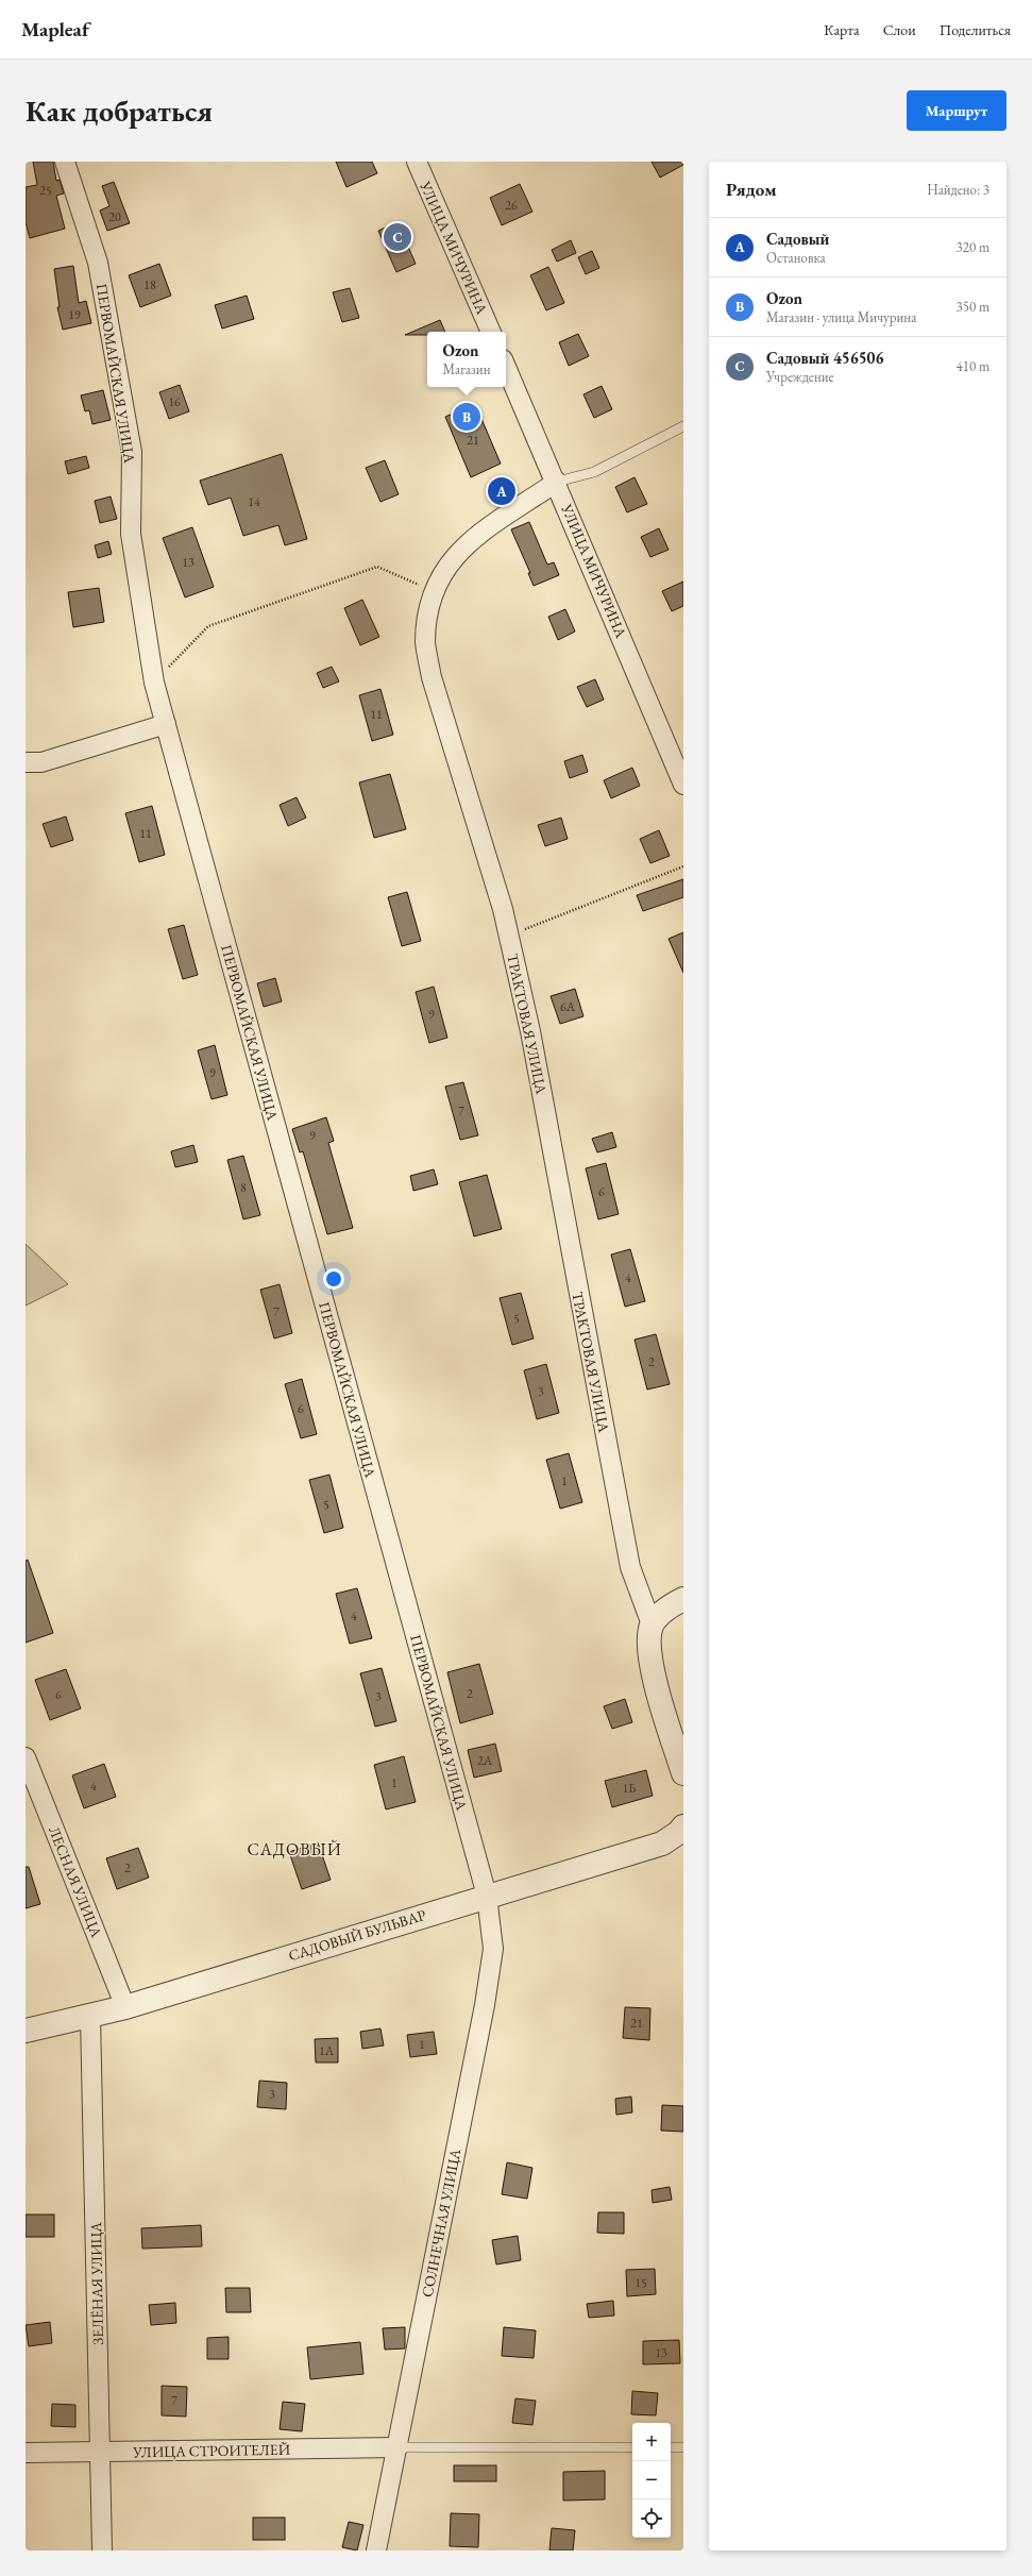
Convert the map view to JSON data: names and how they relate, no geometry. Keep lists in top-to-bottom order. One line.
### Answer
{"streets":{"street":["УЛИЦА МИЧУРИНА","ПЕРВОМАЙСКАЯ УЛИЦА","ТРАКТОВАЯ УЛИЦА","ЛЕСНАЯ УЛИЦА","САДОВЫЙ БУЛЬВАР","СОЛНЕЧНАЯ УЛИЦА","ЗЕЛЁНАЯ УЛИЦА","УЛИЦА СТРОИТЕЛЕЙ"]},"crossings":[["УЛИЦА МИЧУРИНА","ТРАКТОВАЯ УЛИЦА"],["ПЕРВОМАЙСКАЯ УЛИЦА","САДОВЫЙ БУЛЬВАР"],["ПЕРВОМАЙСКАЯ УЛИЦА","СОЛНЕЧНАЯ УЛИЦА"],["ЛЕСНАЯ УЛИЦА","САДОВЫЙ БУЛЬВАР"],["САДОВЫЙ БУЛЬВАР","СОЛНЕЧНАЯ УЛИЦА"],["САДОВЫЙ БУЛЬВАР","ЗЕЛЁНАЯ УЛИЦА"],["СОЛНЕЧНАЯ УЛИЦА","УЛИЦА СТРОИТЕЛЕЙ"],["ЗЕЛЁНАЯ УЛИЦА","УЛИЦА СТРОИТЕЛЕЙ"]],"districts":["САДОВЫЙ"],"house_numbers":["25","26","20","18","19","16","21","14","13","11","11","6А","9","9","7","9","8","6","4","7","5","2","3","6","1","5","4","2","6","3","2А","1","4","1Б","2","21","1","1А","3","15","13","7"],"page":{"header":"Mapleaf","nav":["Карта","Слои","Поделиться"],"buttons":"Маршрут","title":"Как добраться","heading":["Рядом","Найдено: 3"],"list":[{"mark":"A","name":"Садовый","note":"Остановка","value":"320 m"},{"mark":"B","name":"Ozon","note":"Магазин · улица Мичурина","value":"350 m"},{"mark":"C","name":"Садовый 456506","note":"Учреждение","value":"410 m"}],"pins":["C","B","A"],"popup":["Ozon","Магазин"],"map_buttons":["+","−"]}}
